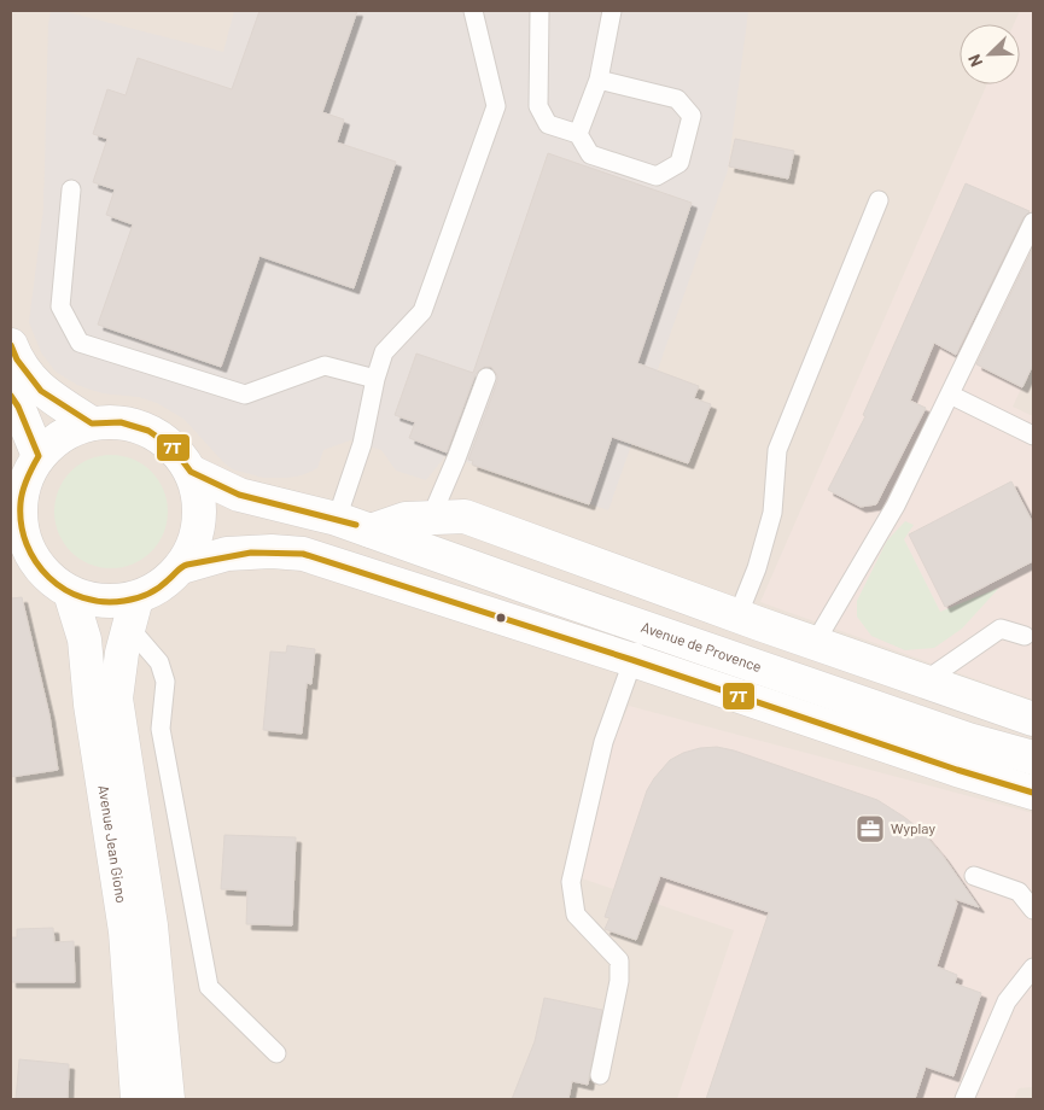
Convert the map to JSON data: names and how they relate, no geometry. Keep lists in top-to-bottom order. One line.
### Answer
{"streets":{"main road":["Avenue de Provence","Avenue Jean Giono"]},"crossings":[["Avenue de Provence","Avenue Jean Giono"]],"places":{"office":["Wyplay"]},"lines":["transit line 7T"],"north":"bottom left"}
